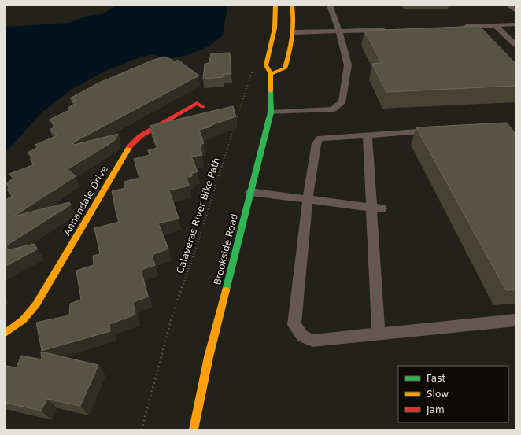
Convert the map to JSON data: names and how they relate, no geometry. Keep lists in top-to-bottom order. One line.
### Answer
{"streets":{"street":["Annandale Drive","Brookside Road"],"path":["Calaveras River Bike Path"]},"legend":["Fast","Slow","Jam"]}
